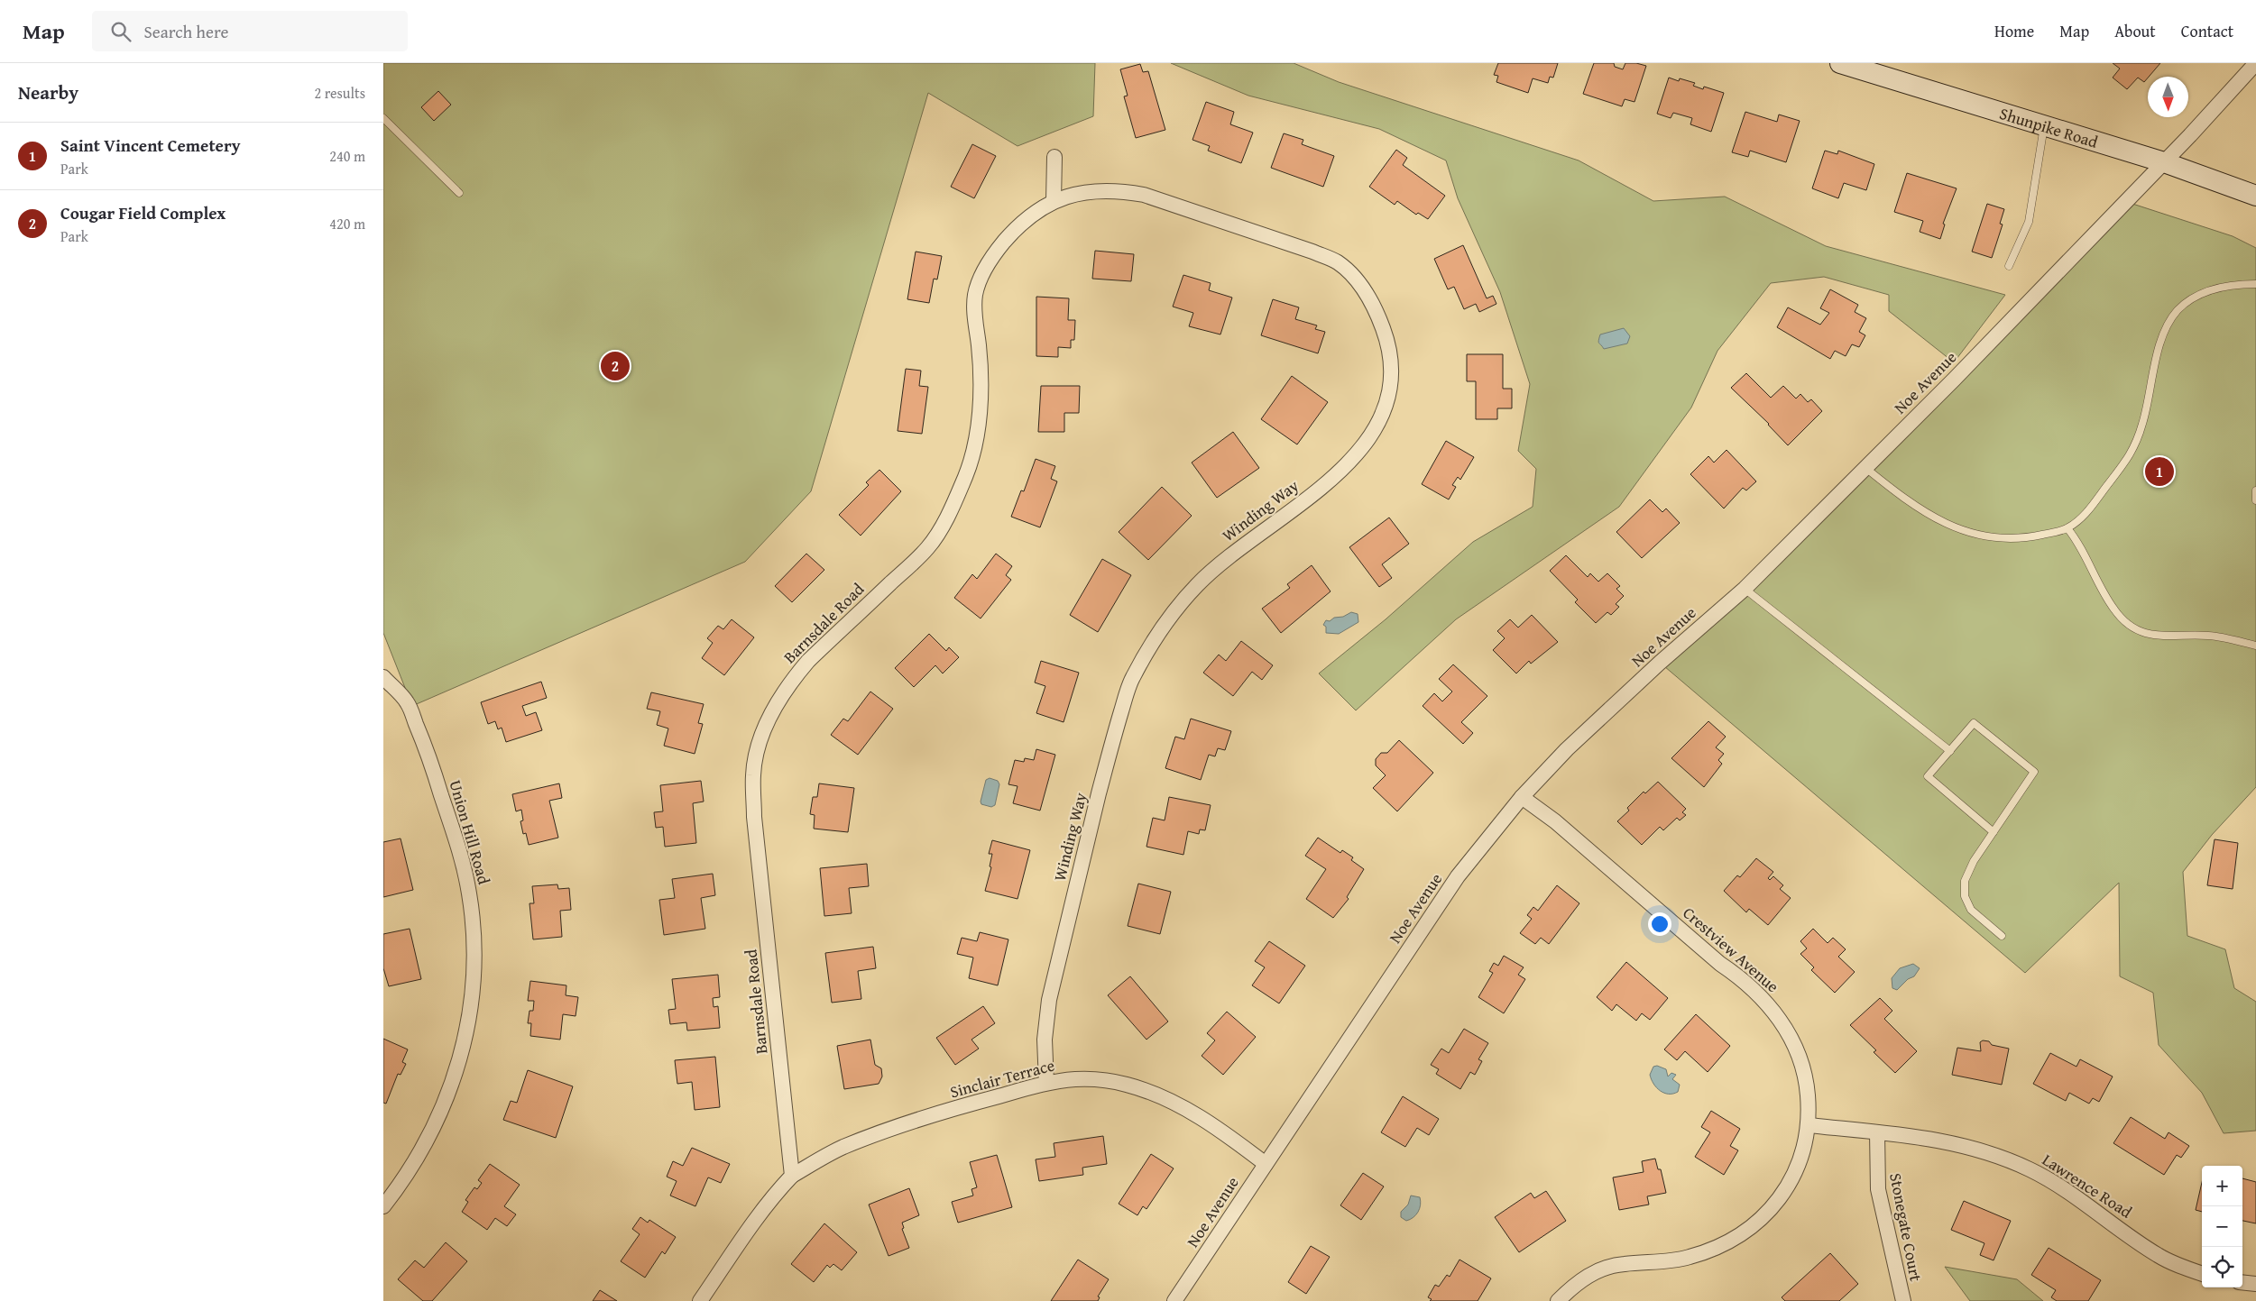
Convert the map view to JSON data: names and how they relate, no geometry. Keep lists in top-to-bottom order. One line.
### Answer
{"streets":{"main road":["Shunpike Road"],"street":["Noe Avenue","Winding Way","Barnsdale Road","Union Hill Road","Crestview Avenue","Sinclair Terrace","Lawrence Road","Stonegate Court"]},"crossings":[["Shunpike Road","Noe Avenue"],["Noe Avenue","Crestview Avenue"],["Noe Avenue","Sinclair Terrace"],["Winding Way","Barnsdale Road"],["Winding Way","Sinclair Terrace"],["Barnsdale Road","Sinclair Terrace"],["Crestview Avenue","Lawrence Road"],["Lawrence Road","Stonegate Court"]],"north":"bottom","page":{"header":"Map","search":"Search here","nav":["Home","Map","About","Contact"],"heading":["Nearby","2 results"],"list":[{"mark":"1","name":"Saint Vincent Cemetery","note":"Park","value":"240 m"},{"mark":"2","name":"Cougar Field Complex","note":"Park","value":"420 m"}],"pins":["2","1"],"map_buttons":["+","−"]}}
